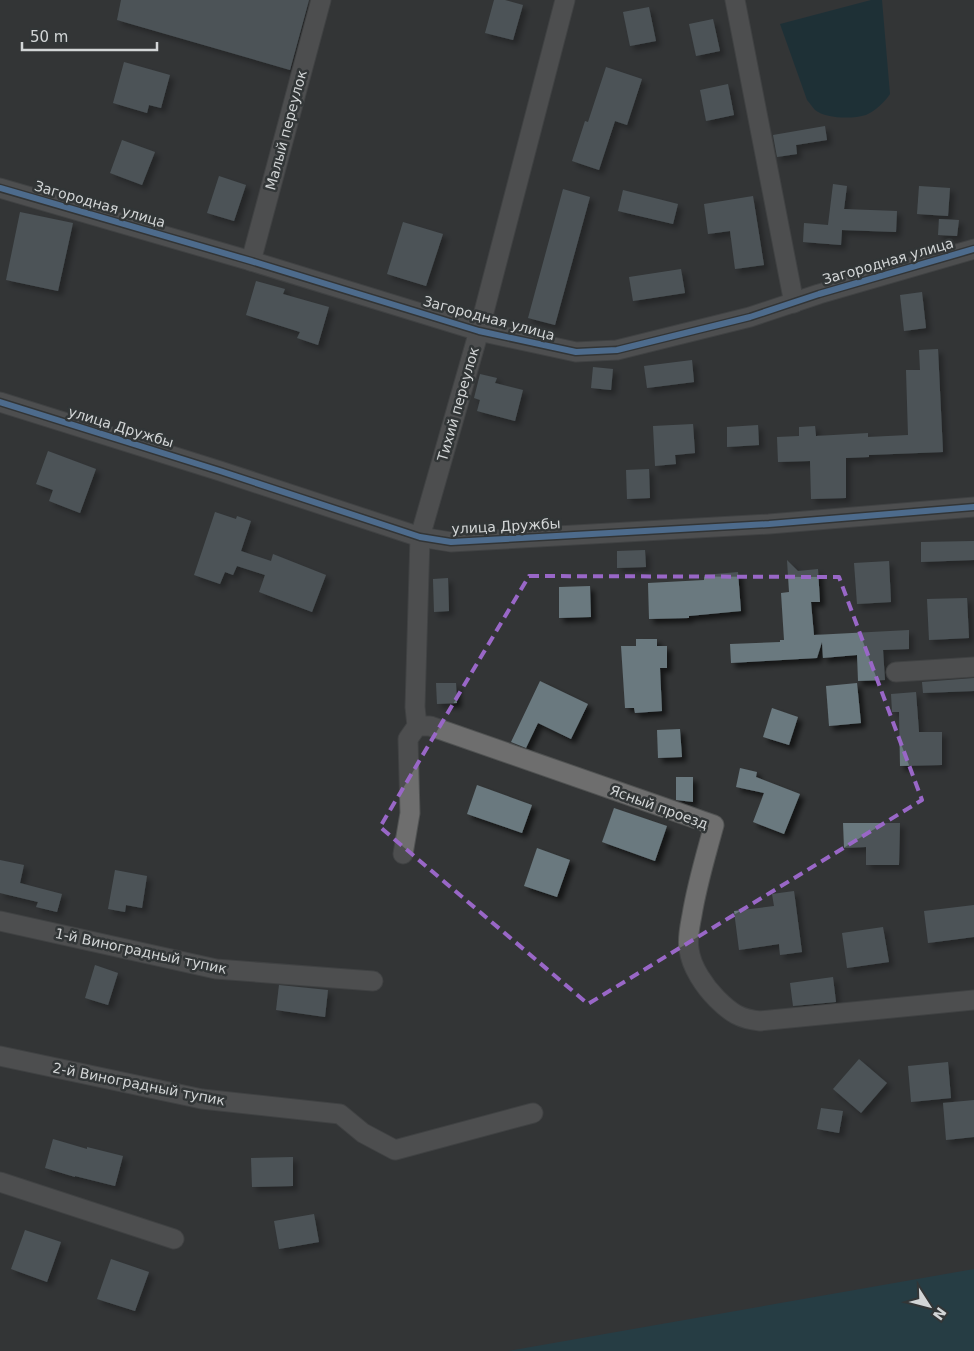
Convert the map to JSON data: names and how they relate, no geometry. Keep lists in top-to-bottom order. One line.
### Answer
{"streets":{"street":["Малый переулок","Загородная улица","Тихий переулок","улица Дружбы","Ясный проезд","1-й Виноградный тупик","2-й Виноградный тупик"]},"crossings":[["Малый переулок","Загородная улица"],["Загородная улица","Тихий переулок"],["Тихий переулок","улица Дружбы"],["Тихий переулок","Ясный проезд"]],"scale_bar":"50 m","north":"bottom right"}
